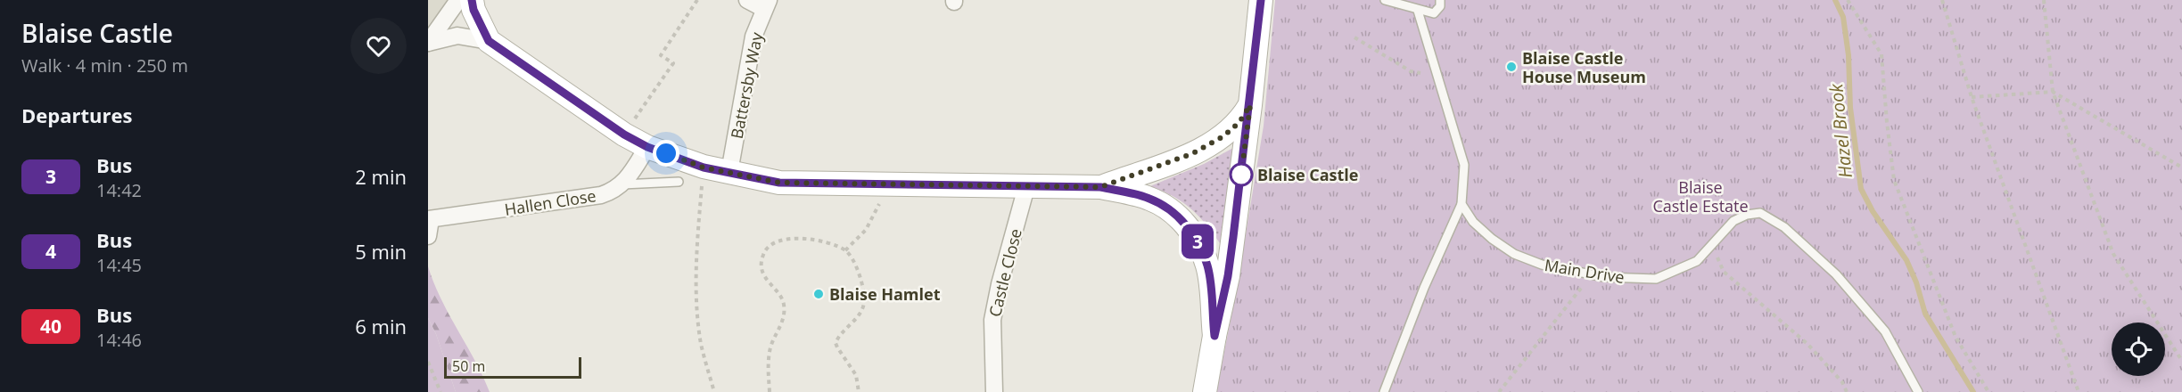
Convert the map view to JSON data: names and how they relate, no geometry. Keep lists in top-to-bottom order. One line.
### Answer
{"streets":{"street":["Battersby Way","Hallen Close","Castle Close"],"lane":["Main Drive"]},"water":["Hazel Brook"],"parks":["Blaise Castle Estate"],"places":["Blaise Castle House Museum","Blaise Castle","Blaise Hamlet"],"lines":["bus line 3"],"scale_bar":"50 m","page":{"heading":[["Blaise Castle","Walk · 4 min · 250 m"],"Departures"],"on_map":"3","list":[{"mark":"3","name":"Bus","note":"14:42","value":"2 min"},{"mark":"4","name":"Bus","note":"14:45","value":"5 min"},{"mark":"40","name":"Bus","note":"14:46","value":"6 min"}],"scale":"50 m"}}
